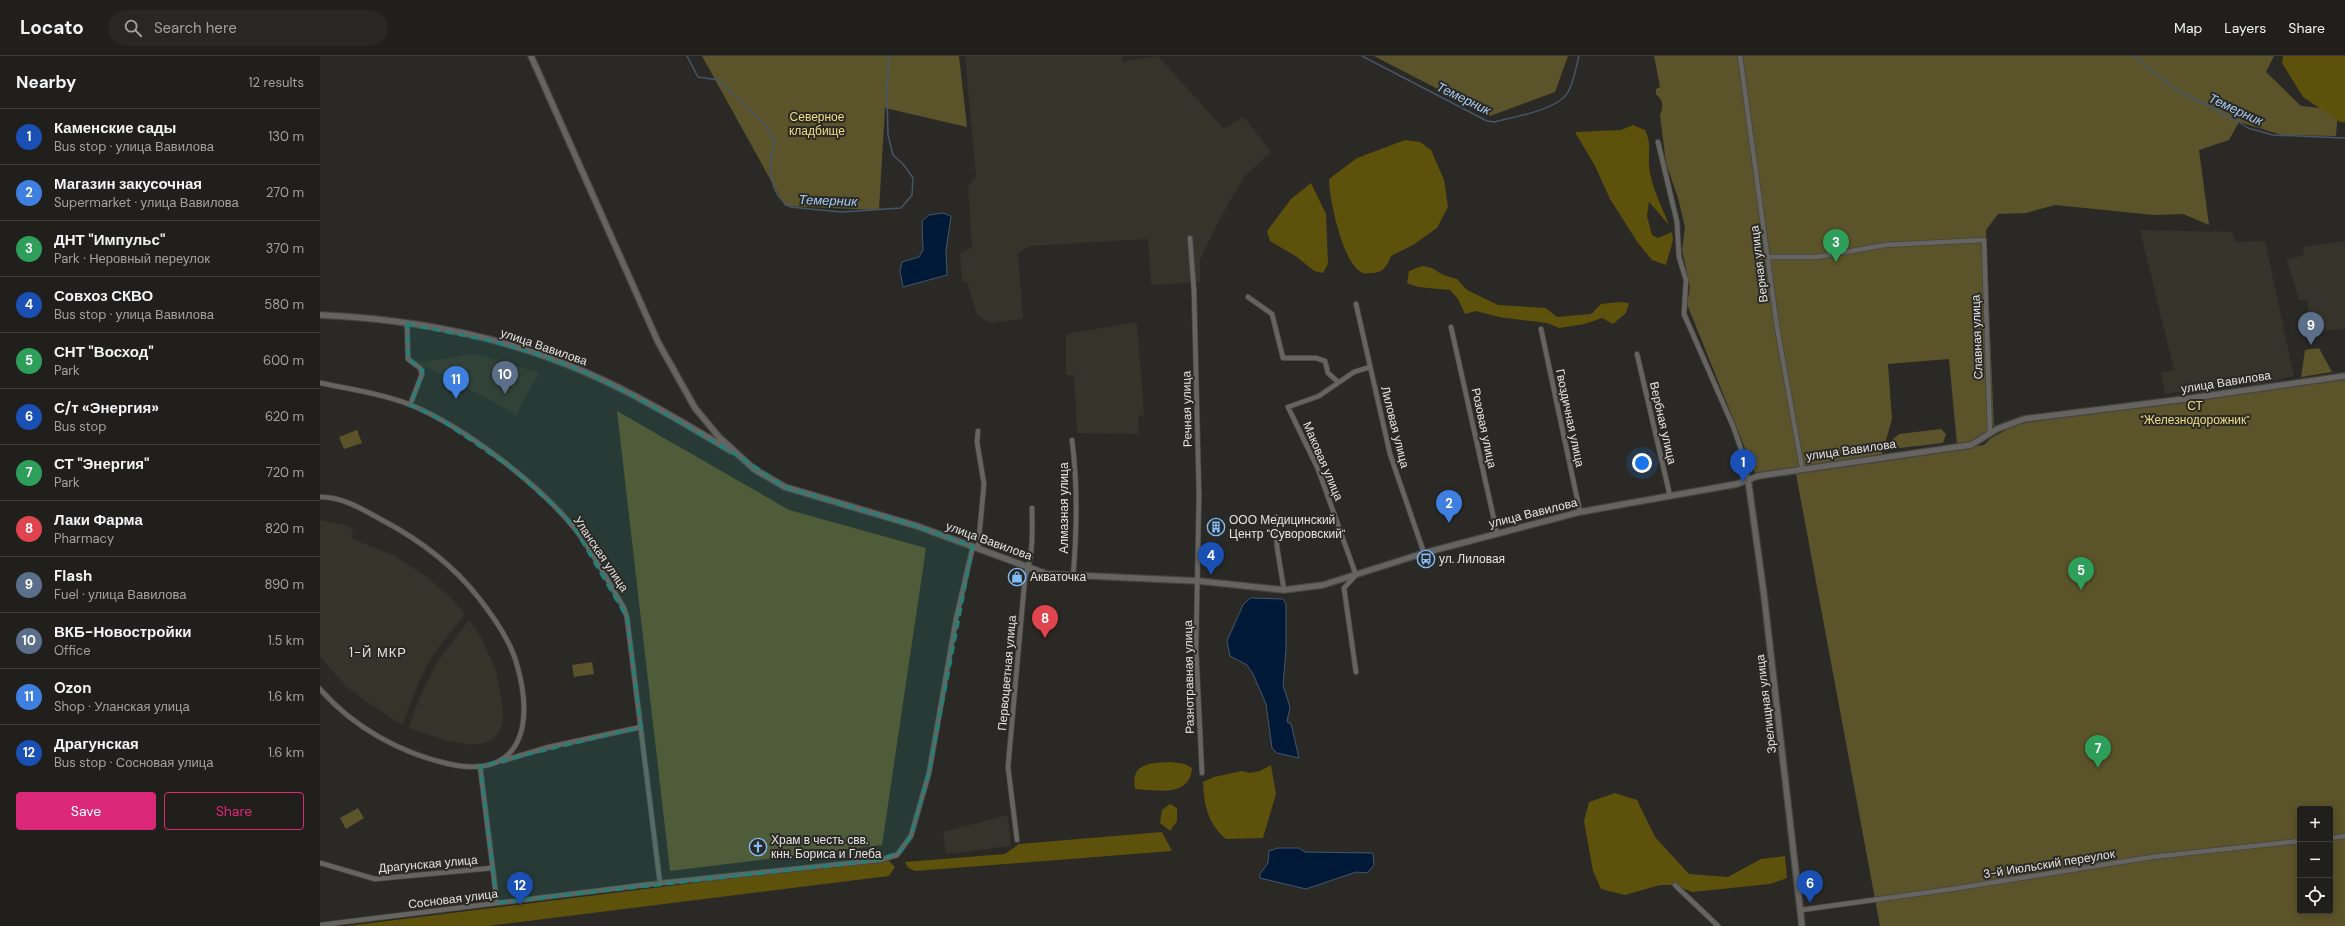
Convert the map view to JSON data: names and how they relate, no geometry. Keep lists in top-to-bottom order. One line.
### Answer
{"streets":{"street":["Верная улица","Славная улица","улица Вавилова","Речная улица","Гвоздичная улица","Вербная улица","Лиловая улица","Розовая улица","Маковая улица","Алмазная улица","Уланская улица","Первоцветная улица","Разнотравная улица","Зрелищная улица","Драгунская улица","3-й Июльский переулок","Сосновая улица"]},"crossings":[["Верная улица","Славная улица"],["Верная улица","улица Вавилова"],["Славная улица","улица Вавилова"],["улица Вавилова","Речная улица"],["улица Вавилова","Гвоздичная улица"],["улица Вавилова","Вербная улица"],["улица Вавилова","Лиловая улица"],["улица Вавилова","Розовая улица"],["улица Вавилова","Маковая улица"],["улица Вавилова","Алмазная улица"],["улица Вавилова","Первоцветная улица"],["улица Вавилова","Разнотравная улица"],["улица Вавилова","Зрелищная улица"],["улица Вавилова","Сосновая улица"],["Речная улица","Разнотравная улица"],["Лиловая улица","Маковая улица"],["Уланская улица","Сосновая улица"],["Зрелищная улица","3-й Июльский переулок"]],"districts":["1-Й МКР"],"water":["Темерник"],"parks":["Северное кладбище","СТ \"Железнодорожник\""],"places":{"building":["ООО Медицинский Центр \"Суворовский\""],"bus stop":["ул. Лиловая"],"shop":["Акваточка"],"church":["Храм в честь свв. кнн. Бориса и Глеба"]},"page":{"header":"Locato","search":"Search here","nav":["Map","Layers","Share"],"heading":["Nearby","12 results"],"list":[{"mark":"1","name":"Каменские сады","note":"Bus stop · улица Вавилова","value":"130 m"},{"mark":"2","name":"Магазин закусочная","note":"Supermarket · улица Вавилова","value":"270 m"},{"mark":"3","name":"ДНТ \"Импульс\"","note":"Park · Неровный переулок","value":"370 m"},{"mark":"4","name":"Совхоз СКВО","note":"Bus stop · улица Вавилова","value":"580 m"},{"mark":"5","name":"СНТ \"Восход\"","note":"Park","value":"600 m"},{"mark":"6","name":"С/т «Энергия»","note":"Bus stop","value":"620 m"},{"mark":"7","name":"СТ \"Энергия\"","note":"Park","value":"720 m"},{"mark":"8","name":"Лаки Фарма","note":"Pharmacy","value":"820 m"},{"mark":"9","name":"Flash","note":"Fuel · улица Вавилова","value":"890 m"},{"mark":"10","name":"ВКБ-Новостройки","note":"Office","value":"1.5 km"},{"mark":"11","name":"Ozon","note":"Shop · Уланская улица","value":"1.6 km"},{"mark":"12","name":"Драгунская","note":"Bus stop · Сосновая улица","value":"1.6 km"}],"pins":["3","9","10","11","1","2","4","5","8","7","6","12"],"buttons":["Save","Share"],"map_buttons":["+","−"]}}
